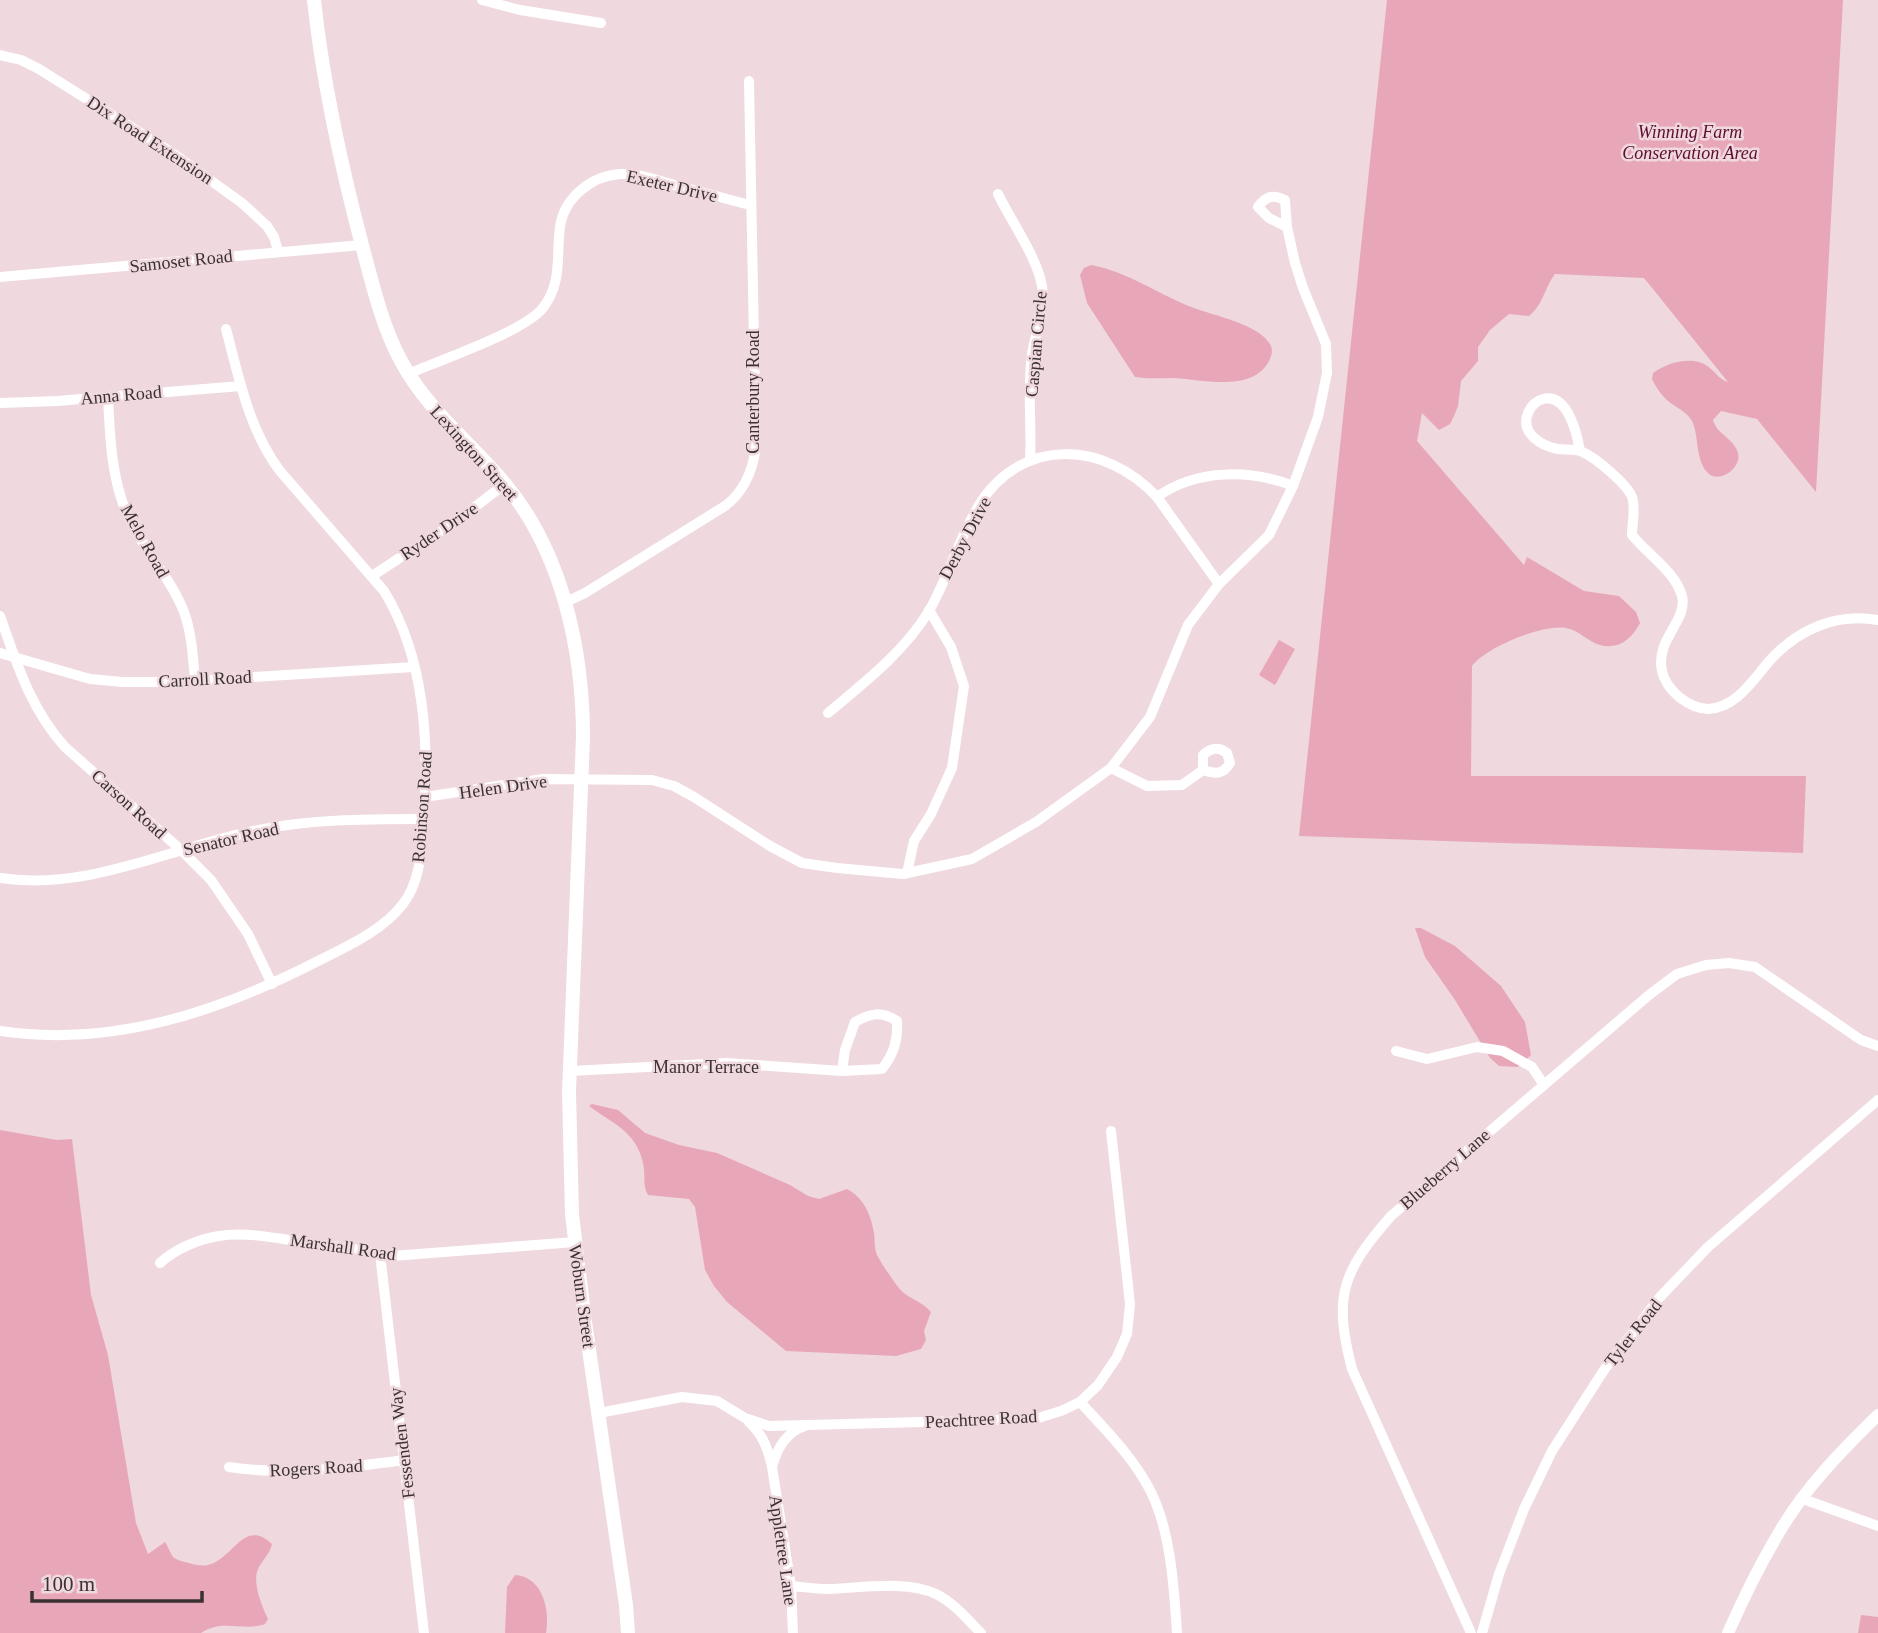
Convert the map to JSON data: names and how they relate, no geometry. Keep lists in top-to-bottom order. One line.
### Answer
{"streets":{"main road":["Lexington Street","Woburn Street"],"street":["Dix Road Extension","Exeter Drive","Samoset Road","Caspian Circle","Canterbury Road","Anna Road","Ryder Drive","Derby Drive","Melo Road","Carroll Road","Helen Drive","Carson Road","Robinson Road","Senator Road","Manor Terrace","Blueberry Lane","Marshall Road","Tyler Road","Peachtree Road","Fessenden Way","Rogers Road","Appletree Lane"]},"crossings":[["Dix Road Extension","Samoset Road"],["Exeter Drive","Canterbury Road"],["Exeter Drive","Lexington Street"],["Samoset Road","Lexington Street"],["Caspian Circle","Derby Drive"],["Canterbury Road","Lexington Street"],["Anna Road","Melo Road"],["Anna Road","Robinson Road"],["Lexington Street","Ryder Drive"],["Lexington Street","Helen Drive"],["Lexington Street","Woburn Street"],["Ryder Drive","Robinson Road"],["Derby Drive","Helen Drive"],["Melo Road","Carroll Road"],["Carroll Road","Carson Road"],["Carroll Road","Robinson Road"],["Helen Drive","Robinson Road"],["Carson Road","Robinson Road"],["Carson Road","Senator Road"],["Robinson Road","Senator Road"],["Manor Terrace","Woburn Street"],["Marshall Road","Woburn Street"],["Marshall Road","Fessenden Way"],["Woburn Street","Peachtree Road"],["Peachtree Road","Appletree Lane"],["Fessenden Way","Rogers Road"]],"parks":["Winning Farm Conservation Area"],"scale_bar":"100 m"}
